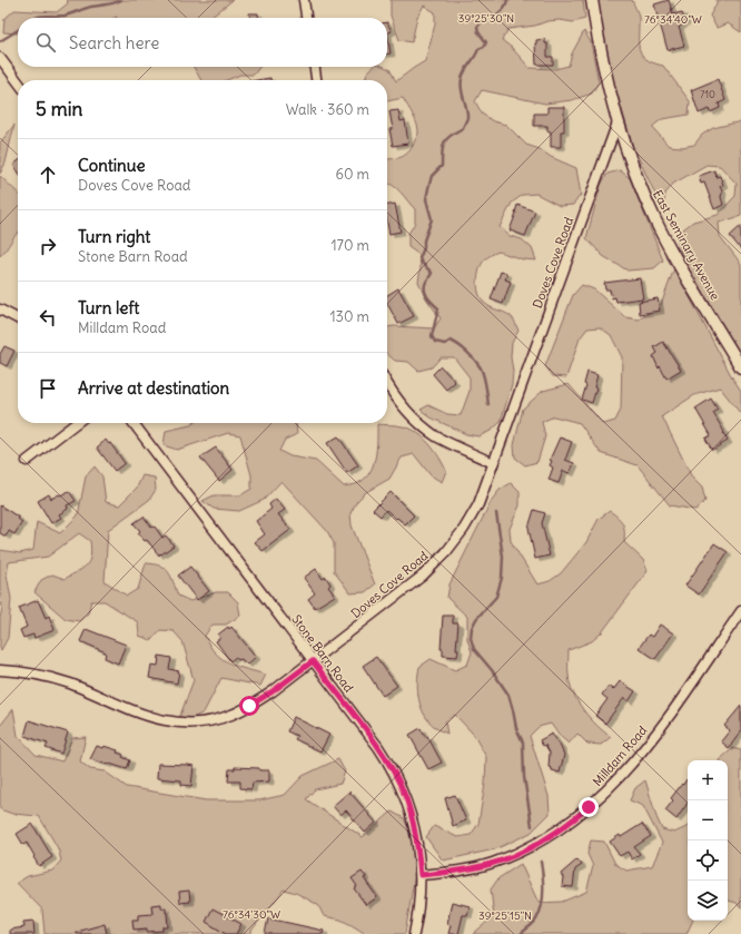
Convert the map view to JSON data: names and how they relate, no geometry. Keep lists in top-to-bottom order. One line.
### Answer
{"streets":{"street":["East Seminary Avenue","Doves Cove Road","Stone Barn Road","Milldam Road"]},"crossings":[["East Seminary Avenue","Doves Cove Road"],["Doves Cove Road","Stone Barn Road"],["Stone Barn Road","Milldam Road"]],"house_numbers":["710"],"page":{"search":"Search here","heading":["5 min","Walk · 360 m"],"list":[["Continue","Doves Cove Road","60 m"],["Turn right","Stone Barn Road","170 m"],["Turn left","Milldam Road","130 m"],"Arrive at destination"],"map_buttons":["+","−"]},"coordinates":["39°25'30\"N","76°34'40\"W","76°34'30\"W","39°25'15\"N"]}
